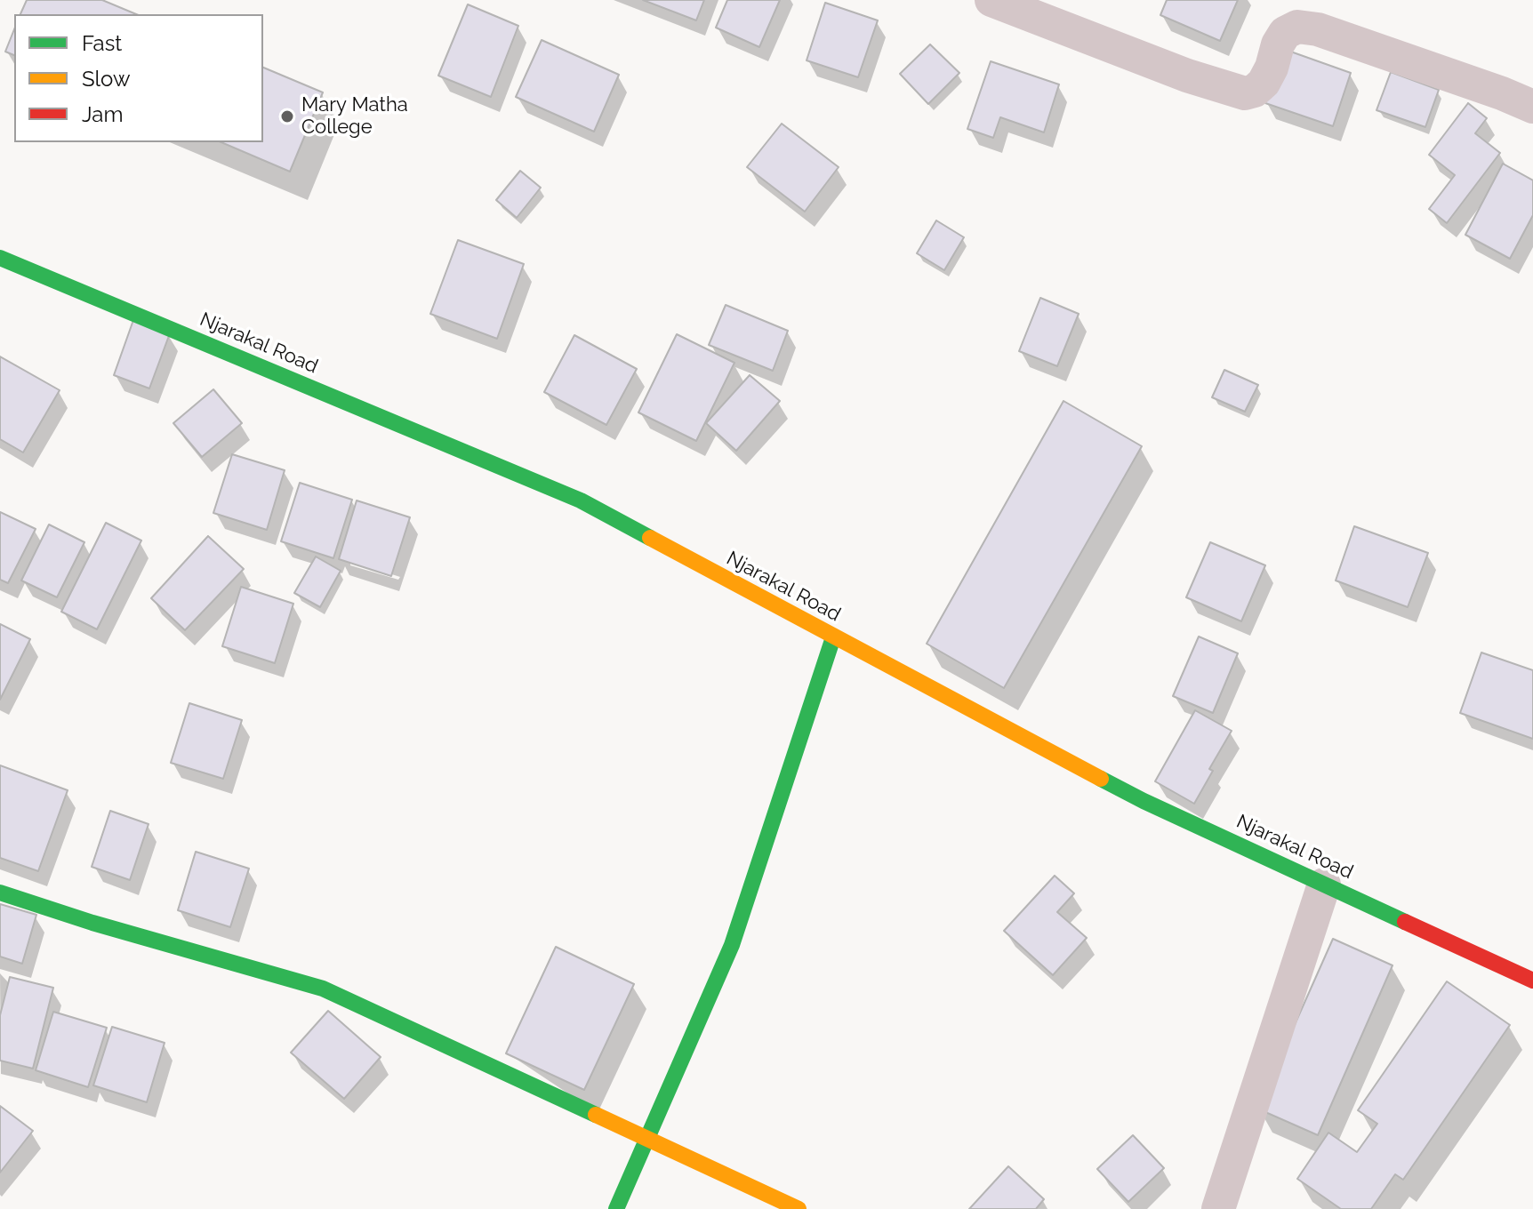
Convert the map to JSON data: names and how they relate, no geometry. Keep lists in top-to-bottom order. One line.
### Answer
{"streets":{"main road":["Njarakal Road"]},"places":["Mary Matha College"],"legend":["Fast","Slow","Jam"]}
